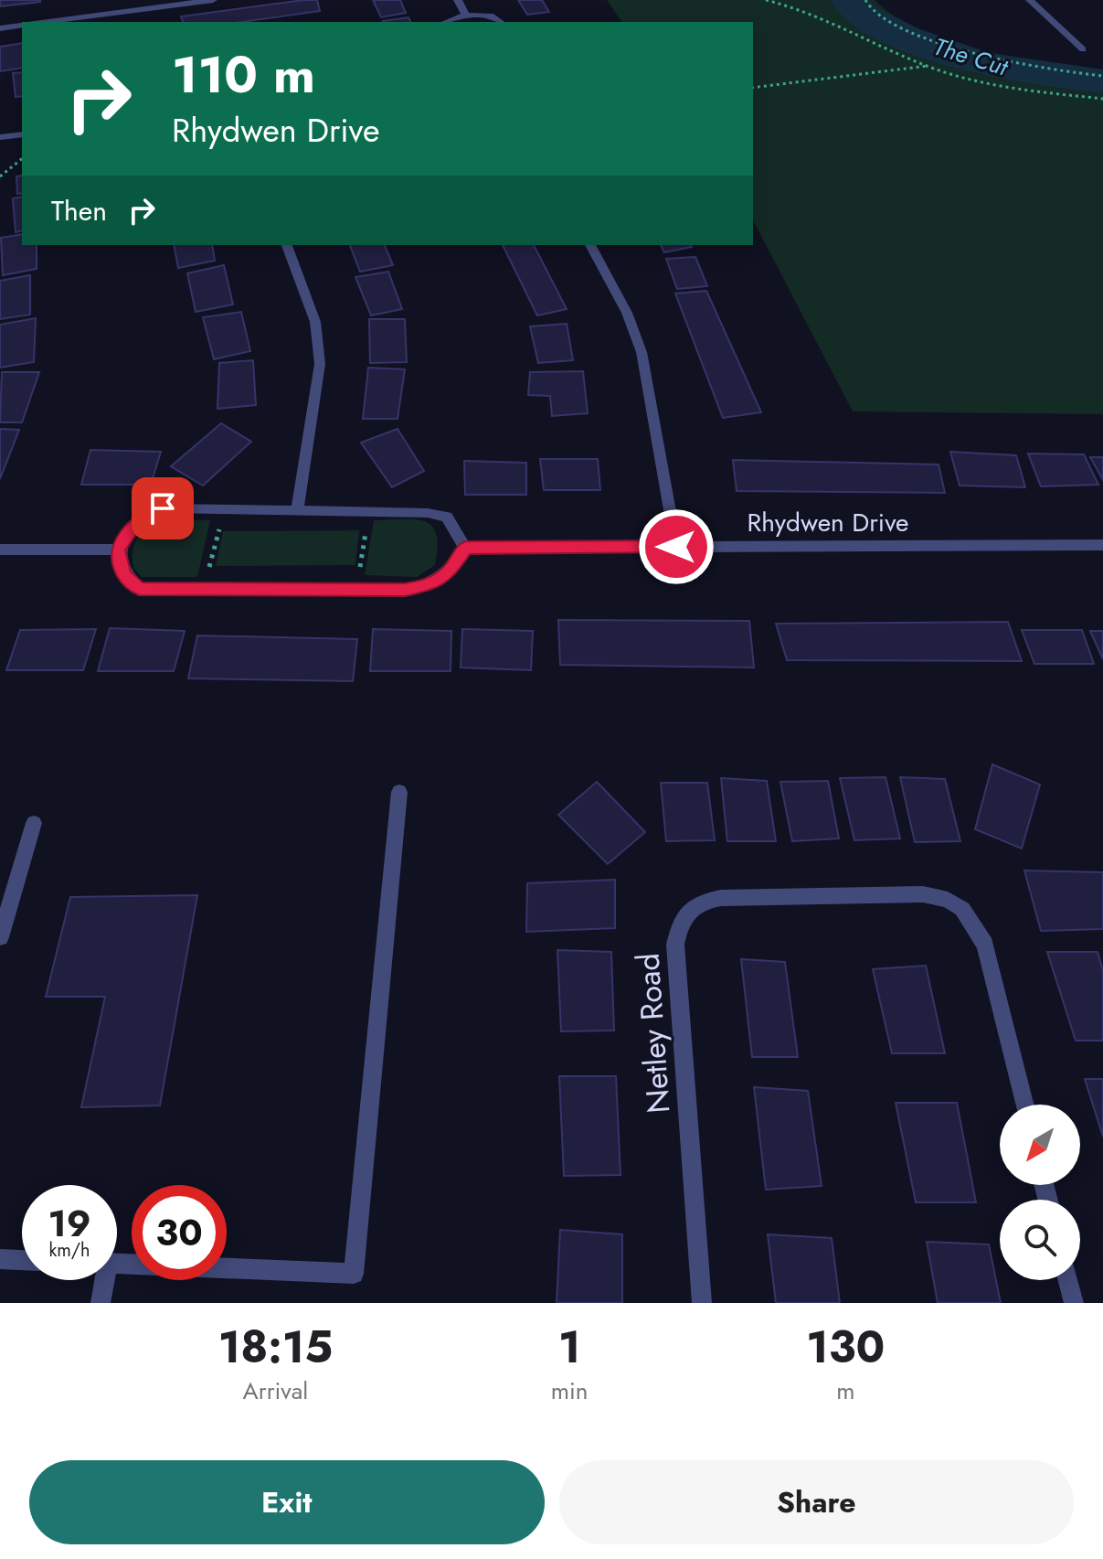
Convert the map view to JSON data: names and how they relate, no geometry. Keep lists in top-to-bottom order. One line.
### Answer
{"streets":{"street":["Rhydwen Drive","Netley Road"]},"water":["The Cut"],"north":"bottom left","page":{"turn":["110 m","Rhydwen Drive"],"then":"Then","speed":"19 km/h","limit":"30","eta":["18:15","Arrival","1","min","130","m"],"buttons":["Exit","Share"]}}
